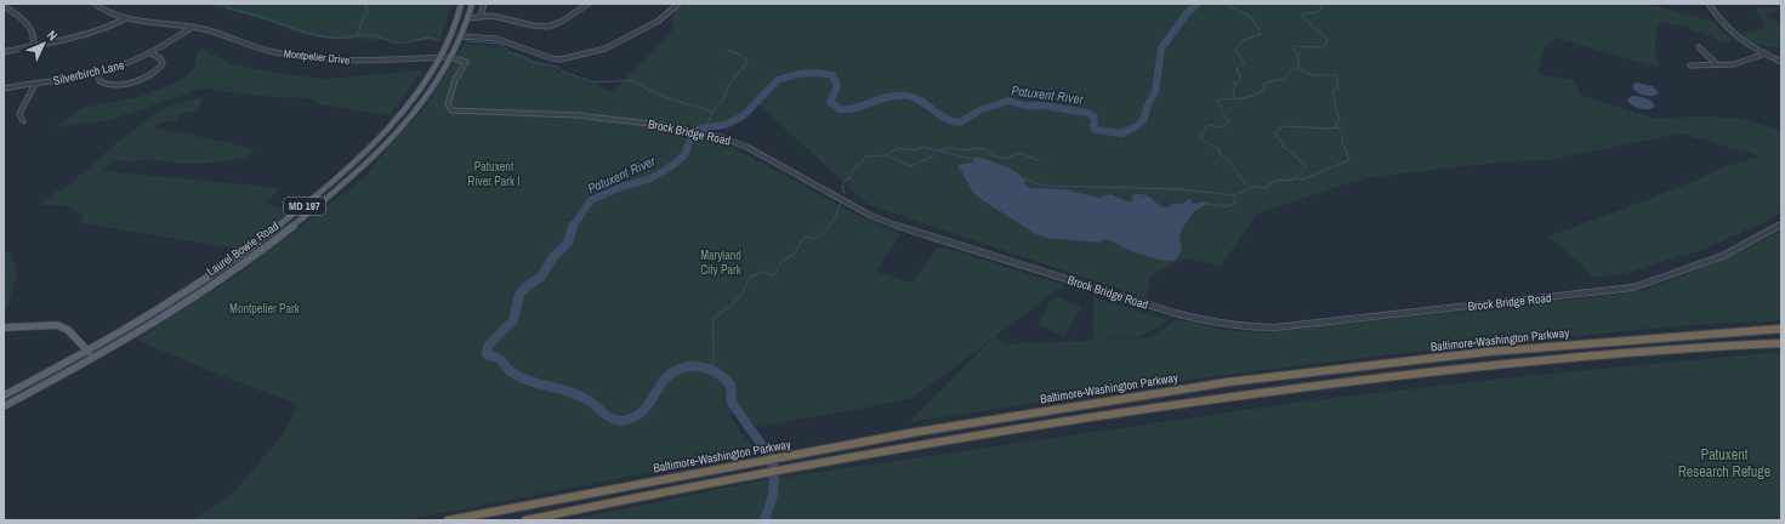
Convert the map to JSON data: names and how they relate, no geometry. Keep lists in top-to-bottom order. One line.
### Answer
{"streets":{"highway":["Baltimore-Washington Parkway"],"main road":["MD 197","Laurel Bowie Road"],"street":["Montpelier Drive","Silverbirch Lane","Brock Bridge Road"]},"crossings":[["Montpelier Drive","Silverbirch Lane"],["Montpelier Drive","Brock Bridge Road"],["Montpelier Drive","Laurel Bowie Road"],["Brock Bridge Road","Laurel Bowie Road"]],"water":["Patuxent River"],"parks":["Patuxent River Park I","Maryland City Park","Montpelier Park","Patuxent Research Refuge"],"north":"top right"}
